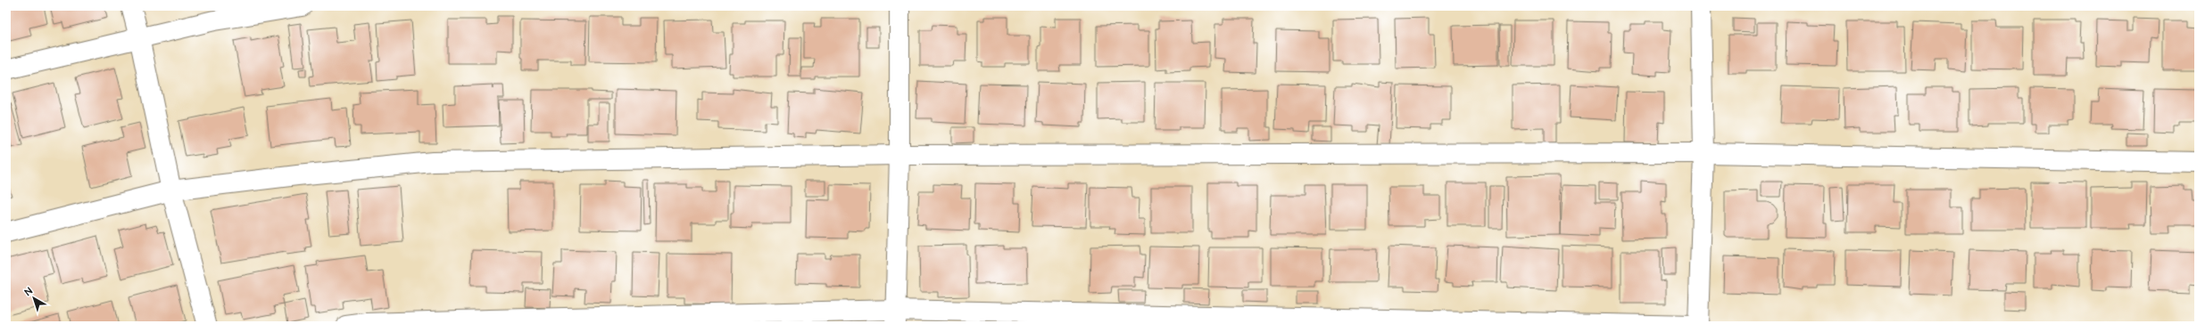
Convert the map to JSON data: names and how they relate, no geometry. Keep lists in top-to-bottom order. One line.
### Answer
{"north":"top left"}
